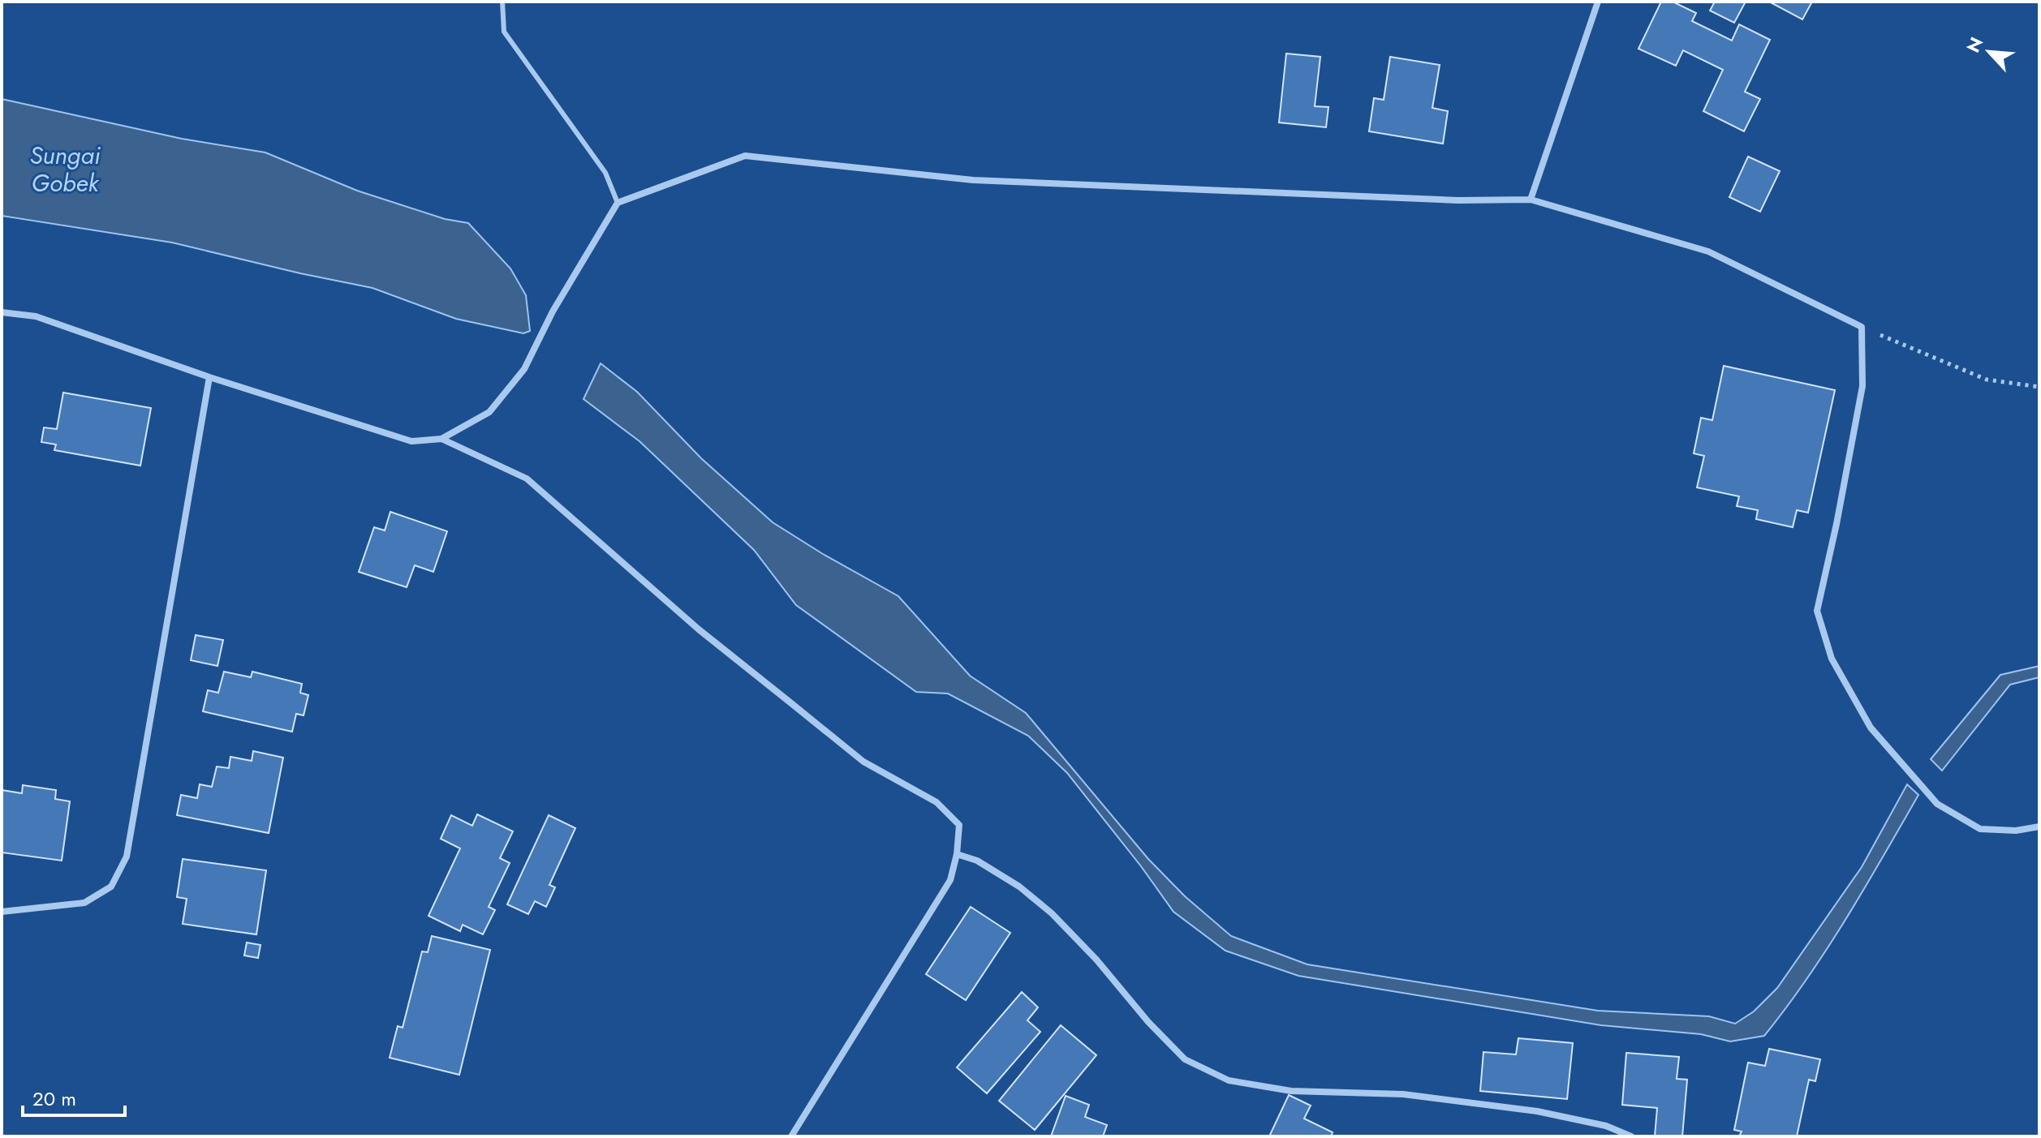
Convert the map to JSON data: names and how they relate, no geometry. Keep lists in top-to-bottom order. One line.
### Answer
{"water":["Sungai Gobek"],"scale_bar":"20 m","north":"top left"}
